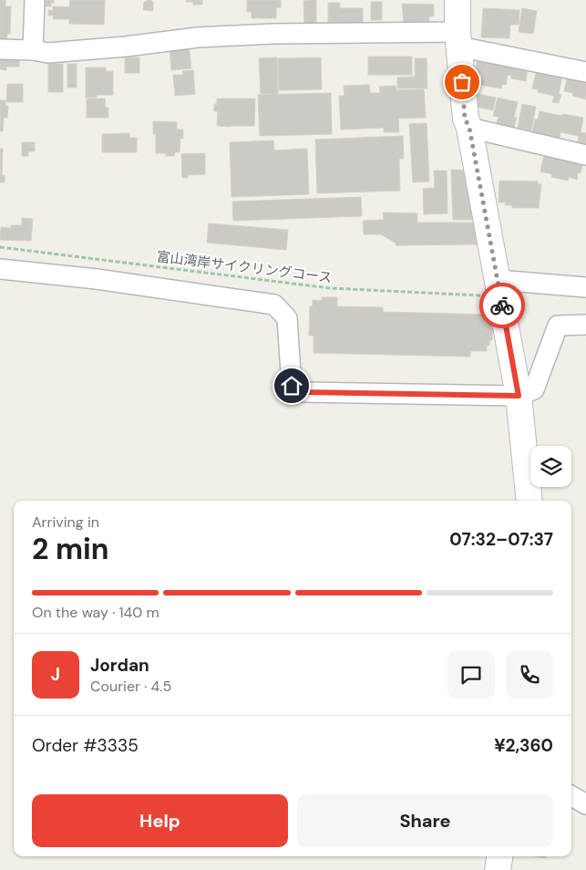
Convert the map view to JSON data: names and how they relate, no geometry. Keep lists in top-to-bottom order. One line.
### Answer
{"streets":{"path":["富山湾岸サイクリングコース"]},"page":{"heading":["2 min","Arriving in","07:32–07:37"],"panel":["Jordan","Courier · 4.5","Order #3335","¥2,360"],"bar":"On the way · 140 m","round":"J","buttons":["Help","Share"]}}
